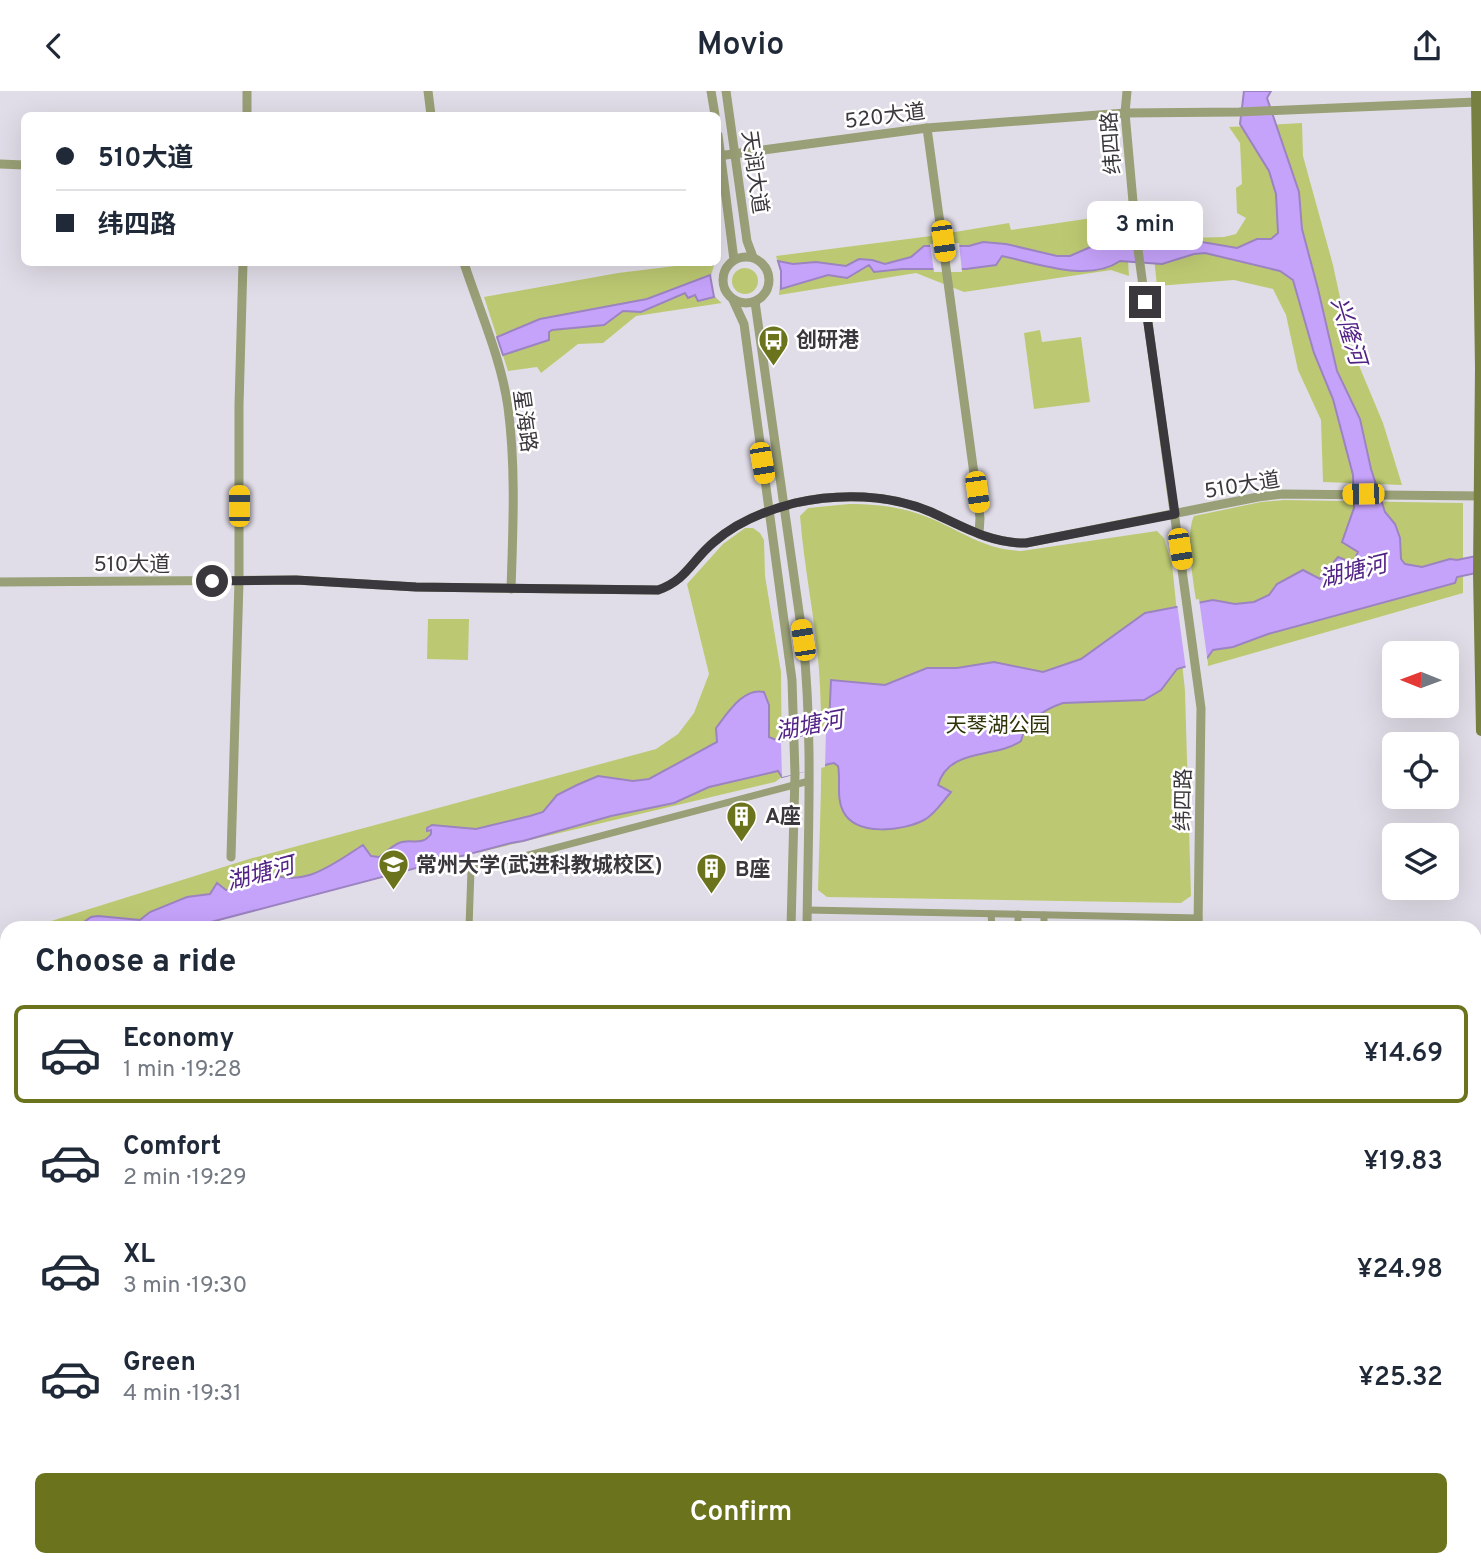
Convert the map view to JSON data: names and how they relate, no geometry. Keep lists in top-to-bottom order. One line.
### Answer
{"streets":{"street":["520大道","纬四路","天润大道","星海路","510大道"]},"crossings":[["520大道","纬四路"],["520大道","天润大道"],["纬四路","510大道"],["天润大道","510大道"],["星海路","510大道"]],"water":["兴隆河","湖塘河"],"parks":["天琴湖公园"],"places":{"bus stop":["创研港"],"building":["A座","B座"],"school or university":["常州大学(武进科教城校区)"]},"north":"left","page":{"header":"Movio","banner":["510大道","纬四路"],"bubble":"3 min","heading":"Choose a ride","list":[{"name":"Economy","note":"1 min · 19:28","value":"¥14.69"},{"name":"Comfort","note":"2 min · 19:29","value":"¥19.83"},{"name":"XL","note":"3 min · 19:30","value":"¥24.98"},{"name":"Green","note":"4 min · 19:31","value":"¥25.32"}],"buttons":"Confirm"}}
